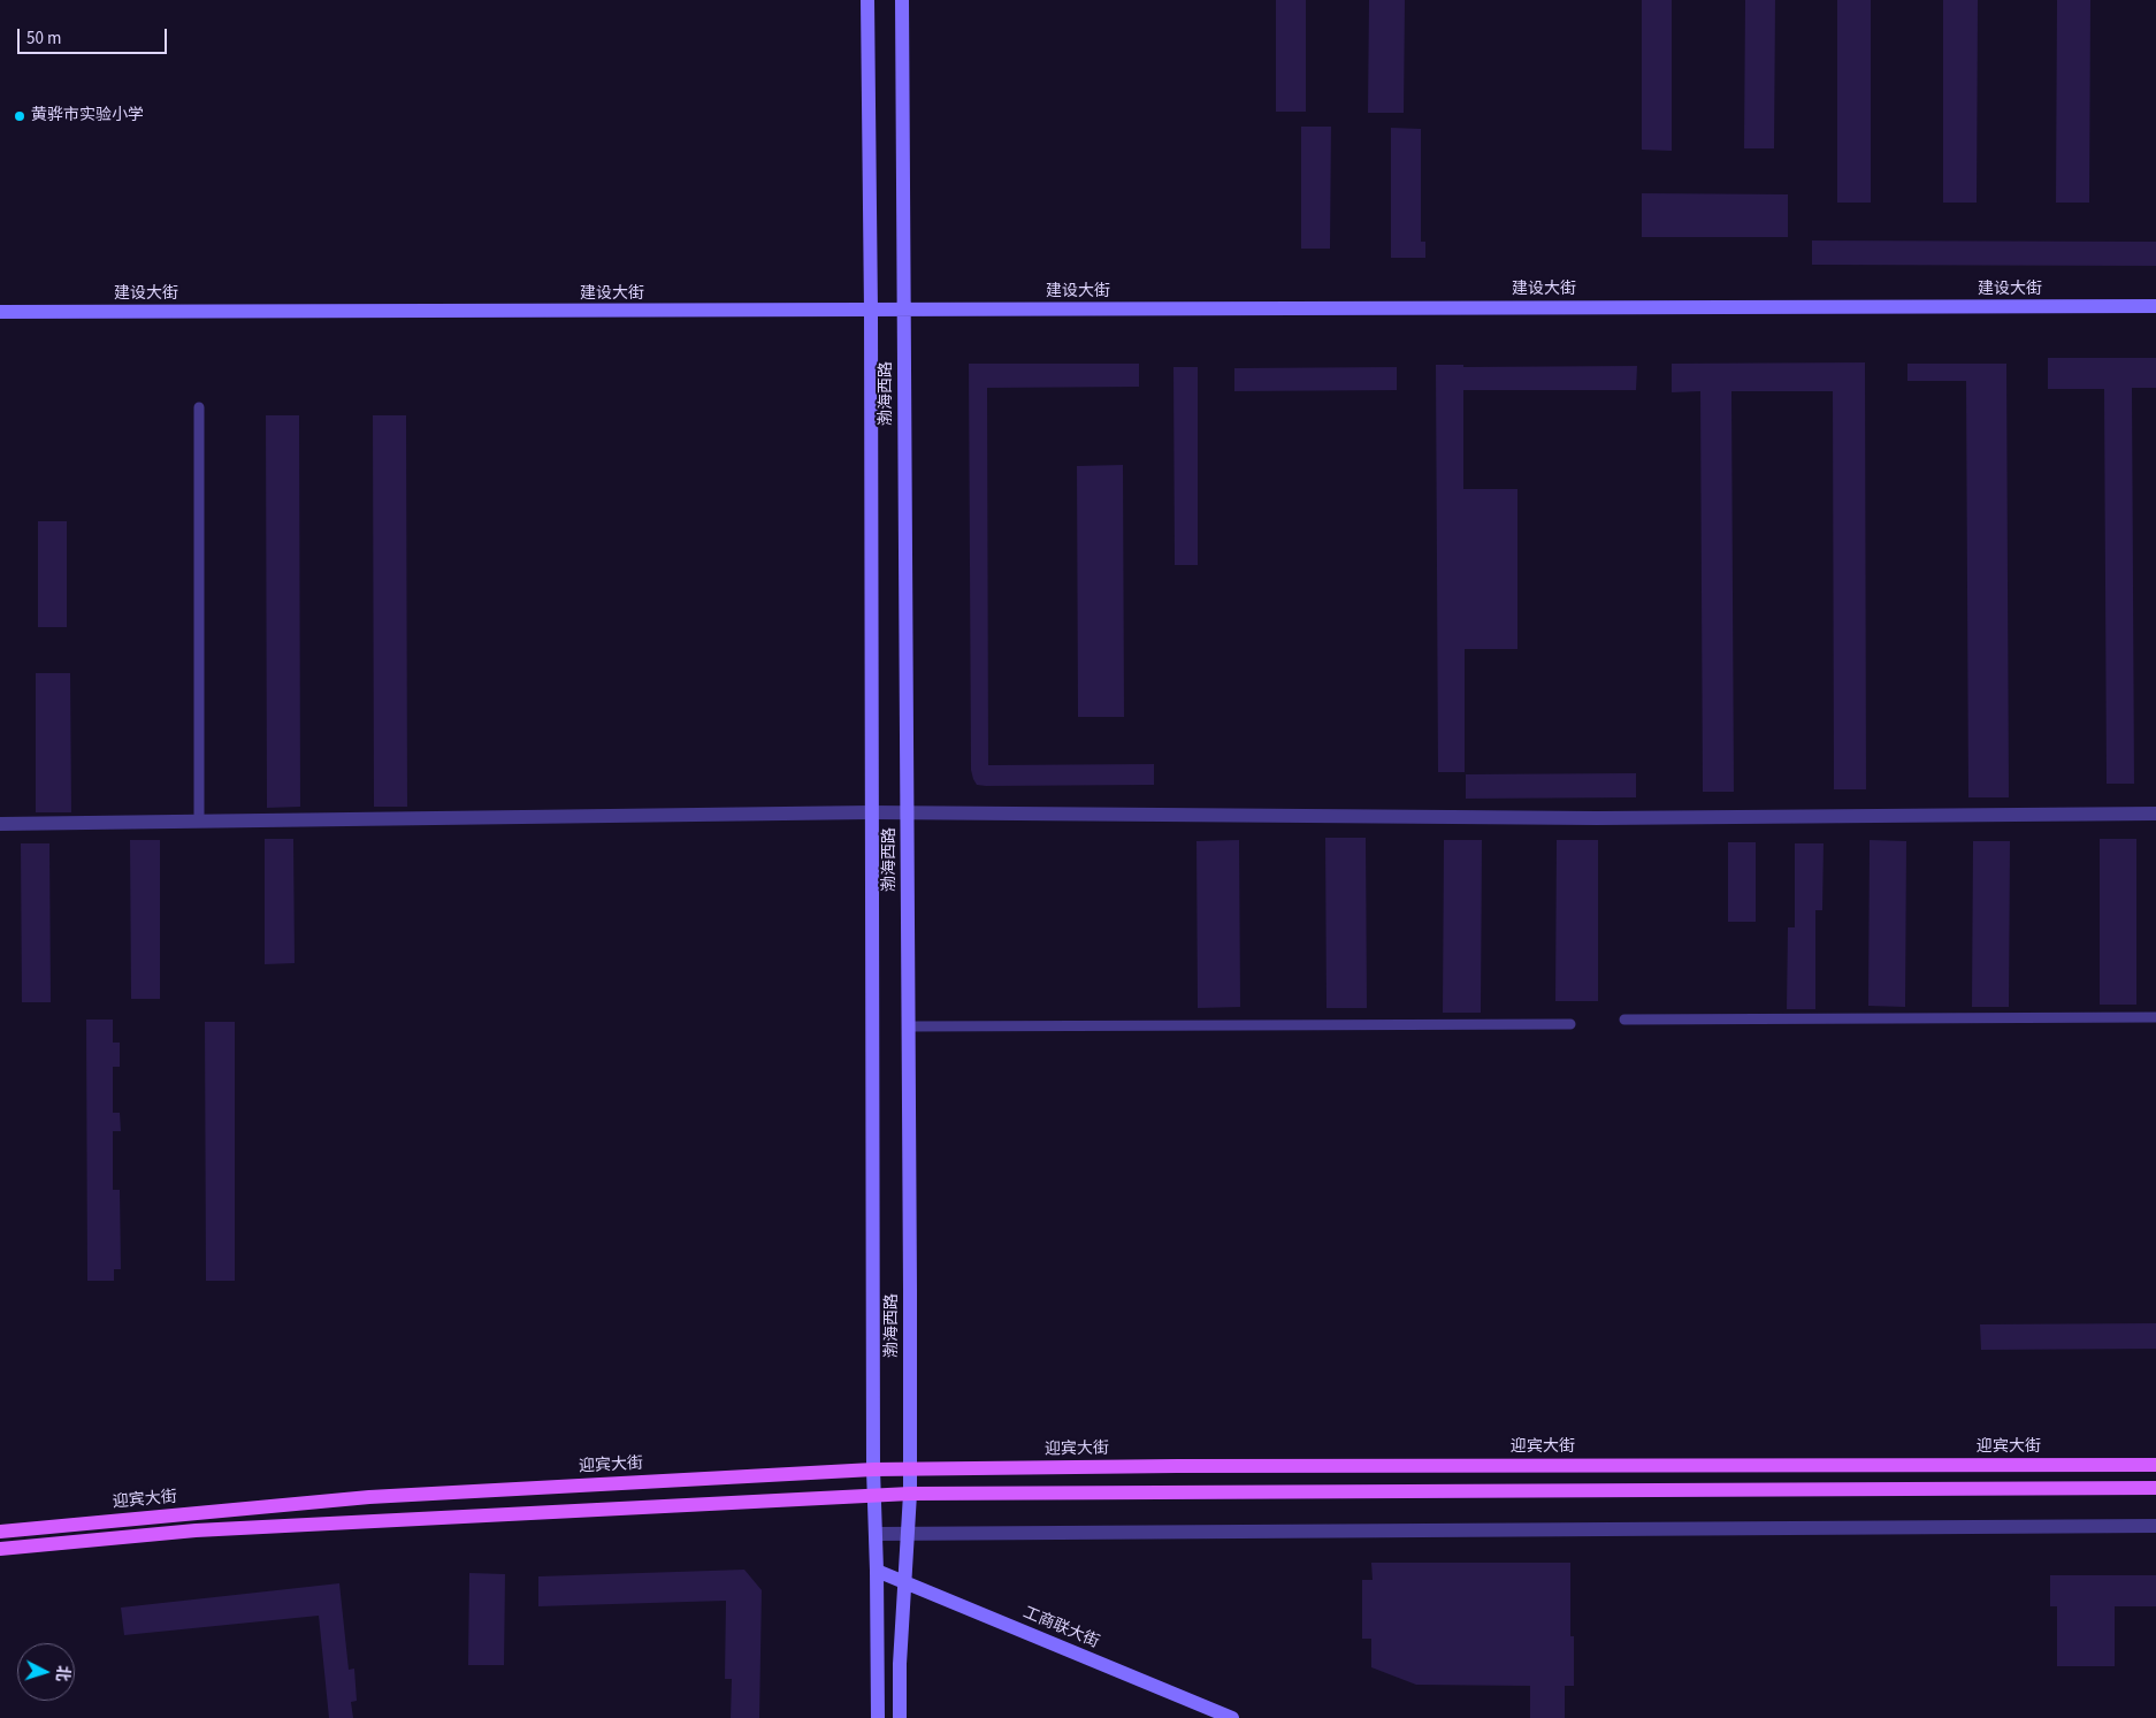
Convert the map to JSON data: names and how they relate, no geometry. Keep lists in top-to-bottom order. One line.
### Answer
{"streets":{"main road":["建设大街","渤海西路","迎宾大街","工商联大街"]},"crossings":[["建设大街","渤海西路"],["渤海西路","迎宾大街"],["渤海西路","工商联大街"]],"places":["黄骅市实验小学"],"scale_bar":"50 m","north":"right"}
